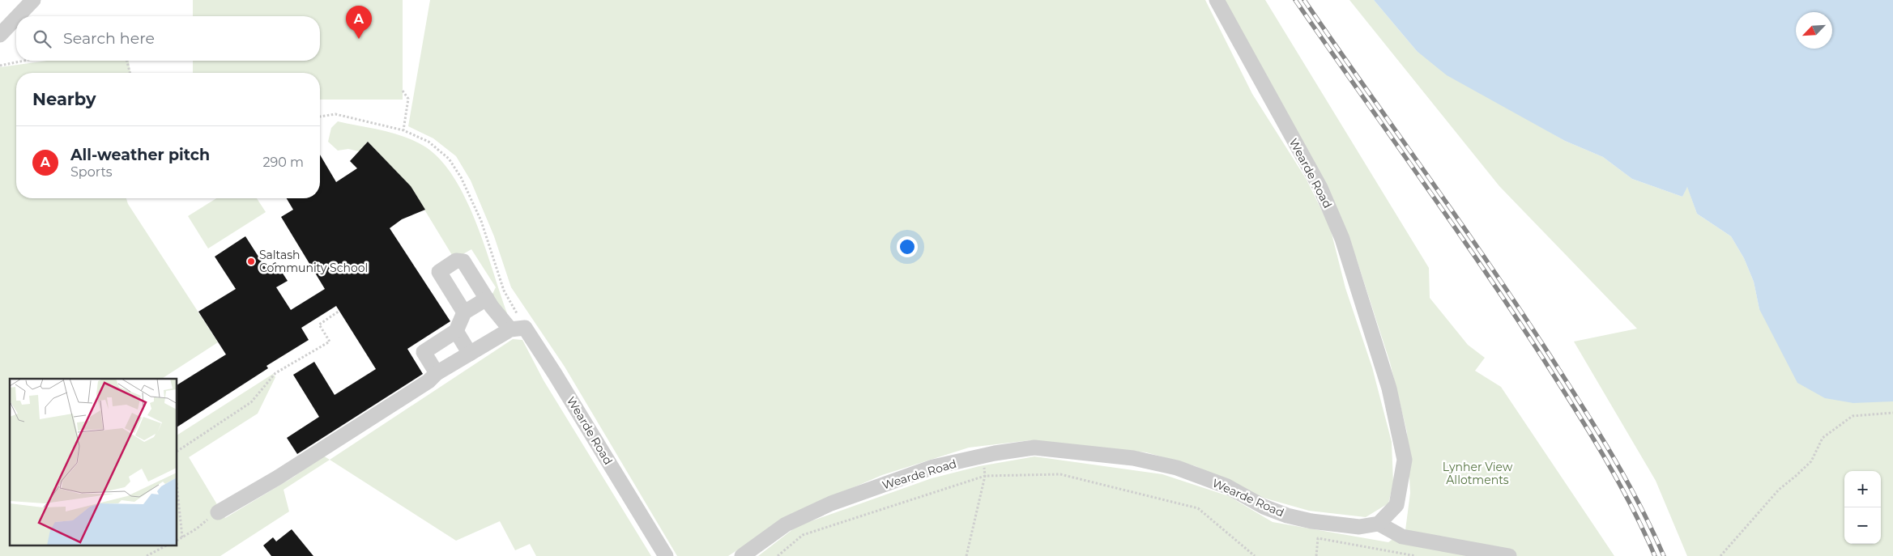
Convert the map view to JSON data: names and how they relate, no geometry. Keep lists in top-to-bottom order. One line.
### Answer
{"streets":{"street":["Wearde Road"]},"parks":["Lynher View Allotments"],"places":["Saltash Community School"],"north":"bottom left","page":{"pins":"A","search":"Search here","heading":"Nearby","list":[{"mark":"A","name":"All-weather pitch","note":"Sports","value":"290 m"}],"map_buttons":["+","−"]}}
